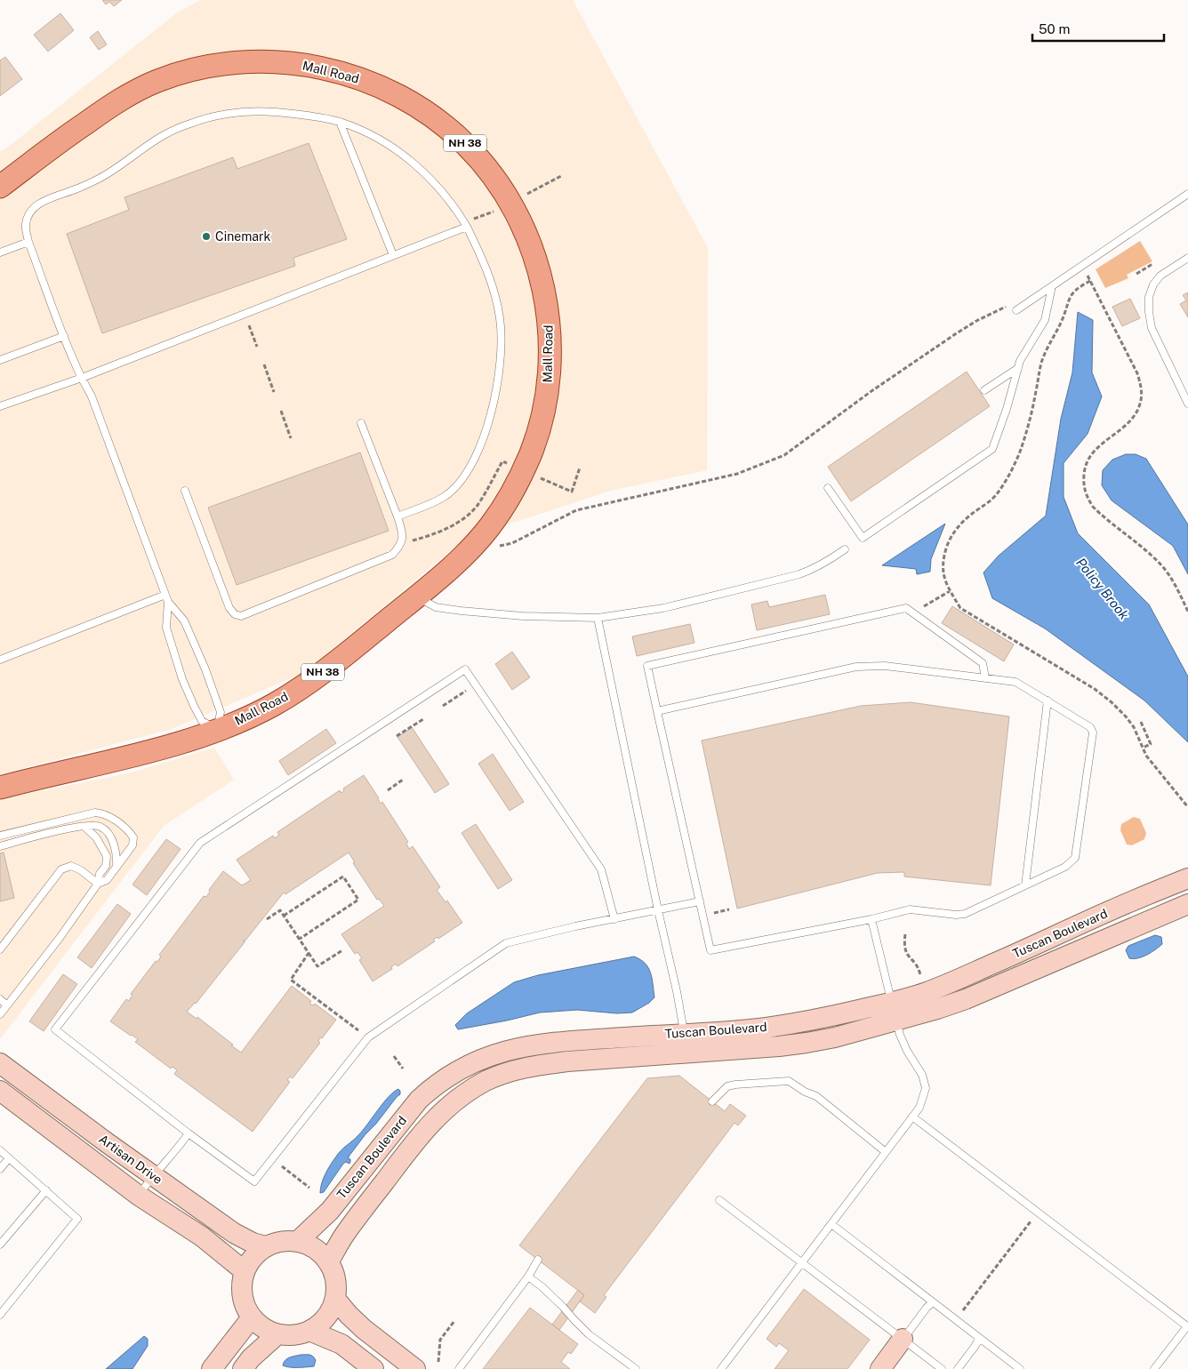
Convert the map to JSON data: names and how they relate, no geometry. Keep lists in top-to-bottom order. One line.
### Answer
{"streets":{"main road":["Mall Road","NH 38","Tuscan Boulevard","Artisan Drive"]},"crossings":[["Tuscan Boulevard","Artisan Drive"]],"water":["Policy Brook"],"places":["Cinemark"],"scale_bar":"50 m"}
